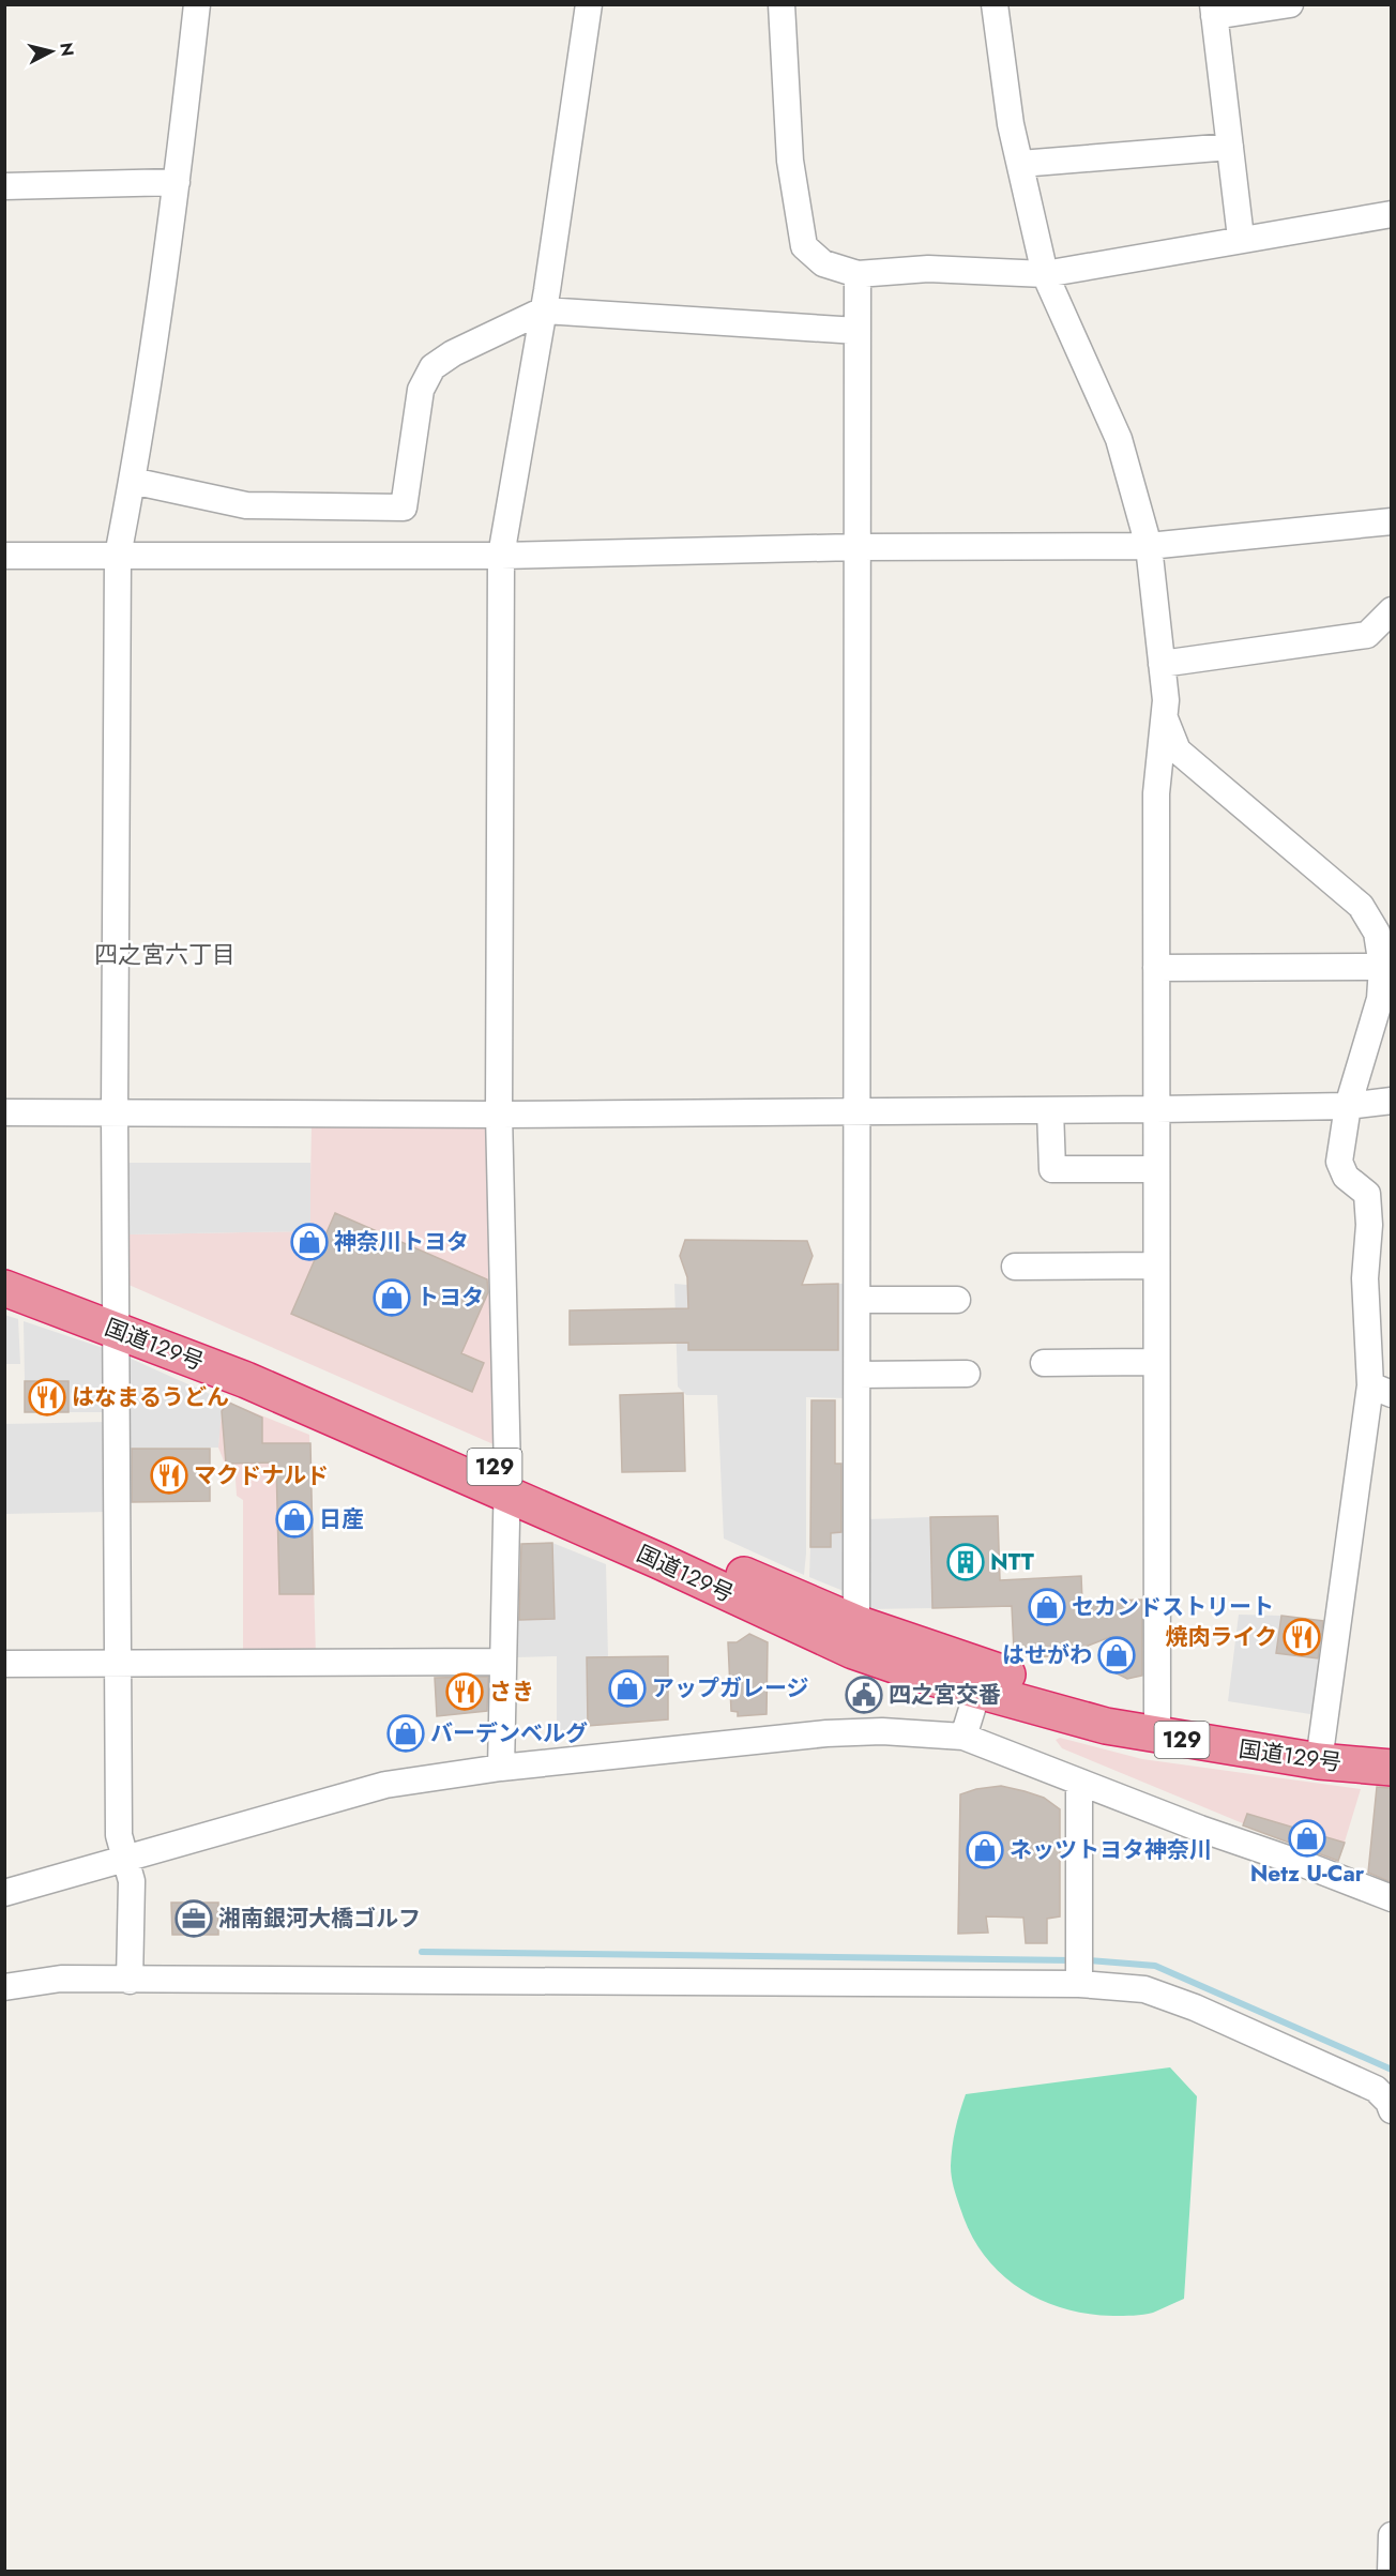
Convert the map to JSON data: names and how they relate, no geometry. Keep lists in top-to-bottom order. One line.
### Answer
{"streets":{"highway":["国道129号","129"]},"districts":["四之宮六丁目"],"places":{"shop":["神奈川トヨタ","トヨタ","日産","セカンドストリート","はせがわ","アップガレージ","バーデンベルグ","Netz U-Car","ネッツトヨタ神奈川"],"restaurant":["はなまるうどん","マクドナルド","焼肉ライク","さき"],"building":["NTT"],"public building":["四之宮交番"],"office":["湘南銀河大橋ゴルフ"]},"north":"right"}
